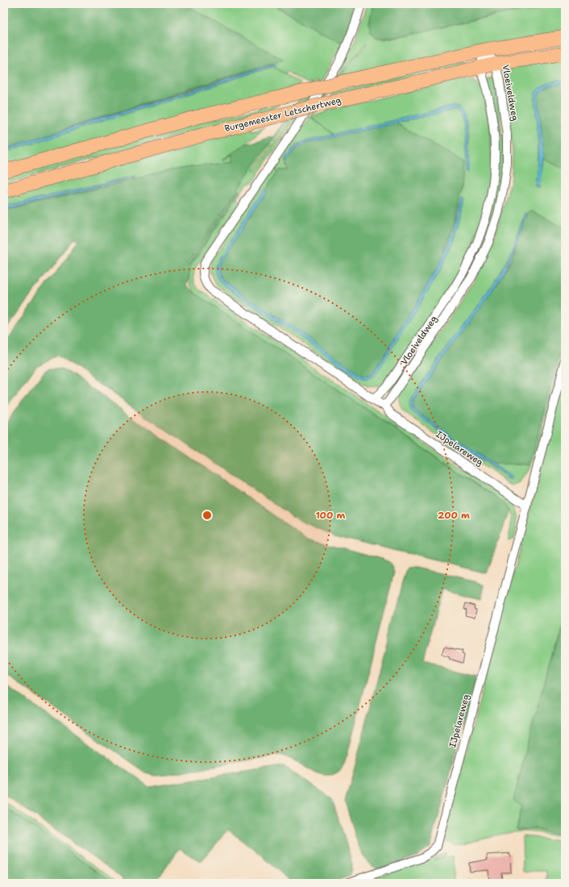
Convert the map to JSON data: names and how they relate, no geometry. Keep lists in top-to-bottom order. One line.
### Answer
{"streets":{"main road":["Burgemeester Letschertweg"],"street":["Vloeiveldweg","IJpelareweg"]},"crossings":[["Vloeiveldweg","Burgemeester Letschertweg"],["Vloeiveldweg","IJpelareweg"]],"rings":["100 m","200 m"]}
